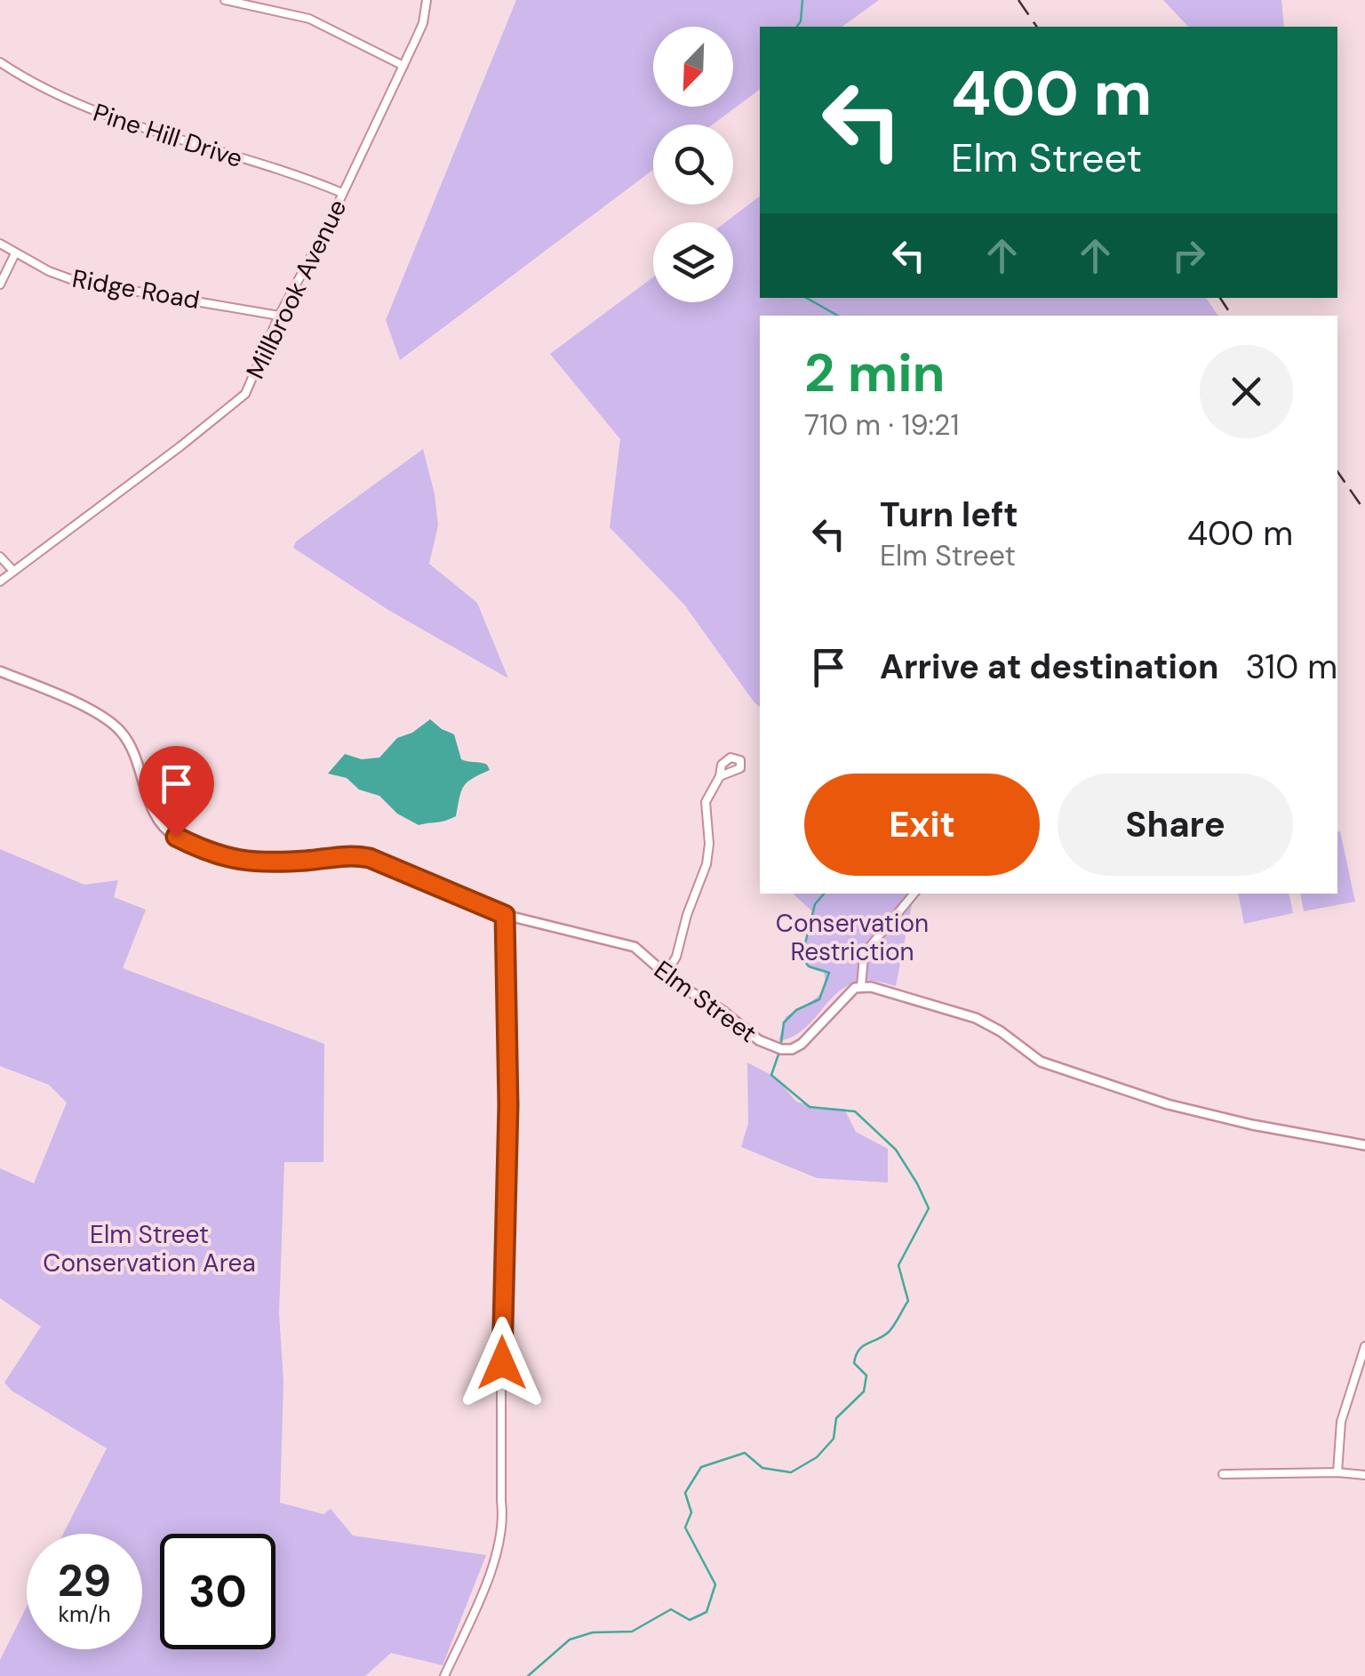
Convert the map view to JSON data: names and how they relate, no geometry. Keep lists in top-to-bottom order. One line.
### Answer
{"streets":{"street":["Pine Hill Drive","Ridge Road","Millbrook Avenue","Elm Street"]},"crossings":[["Pine Hill Drive","Millbrook Avenue"],["Ridge Road","Millbrook Avenue"]],"parks":["Conservation Restriction","Elm Street Conservation Area"],"north":"bottom left","page":{"turn":["400 m","Elm Street"],"heading":["2 min","710 m · 19:21"],"list":[{"name":"Turn left","note":"Elm Street","value":"400 m"},{"name":"Arrive at destination","value":"310 m"}],"buttons":["Exit","Share"],"speed":"29 km/h","limit":"30"}}
